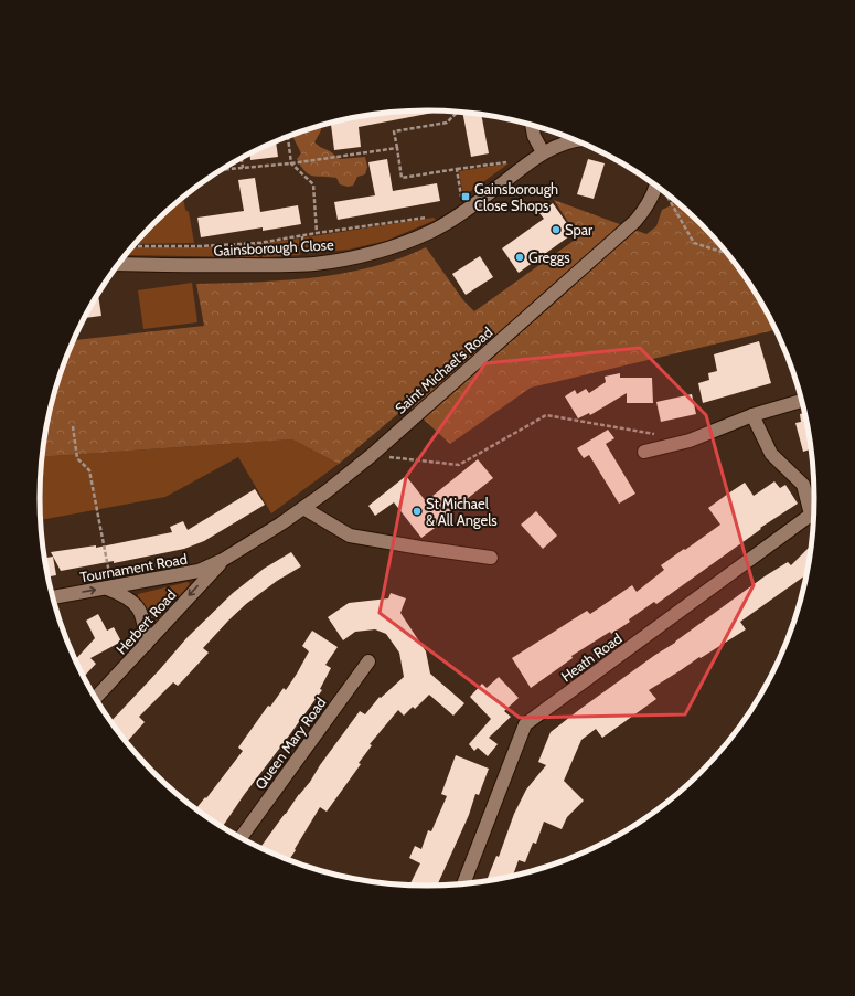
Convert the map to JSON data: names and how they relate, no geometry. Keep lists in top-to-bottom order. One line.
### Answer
{"streets":{"street":["Gainsborough Close","Saint Michael's Road","Tournament Road","Herbert Road","Heath Road","Queen Mary Road"]},"crossings":[["Saint Michael's Road","Tournament Road"],["Saint Michael's Road","Herbert Road"],["Tournament Road","Herbert Road"]],"one_way":["Herbert Road"],"places":{"transit":["Gainsborough Close Shops"],"other":["Spar","Greggs","St Michael & All Angels"]}}
